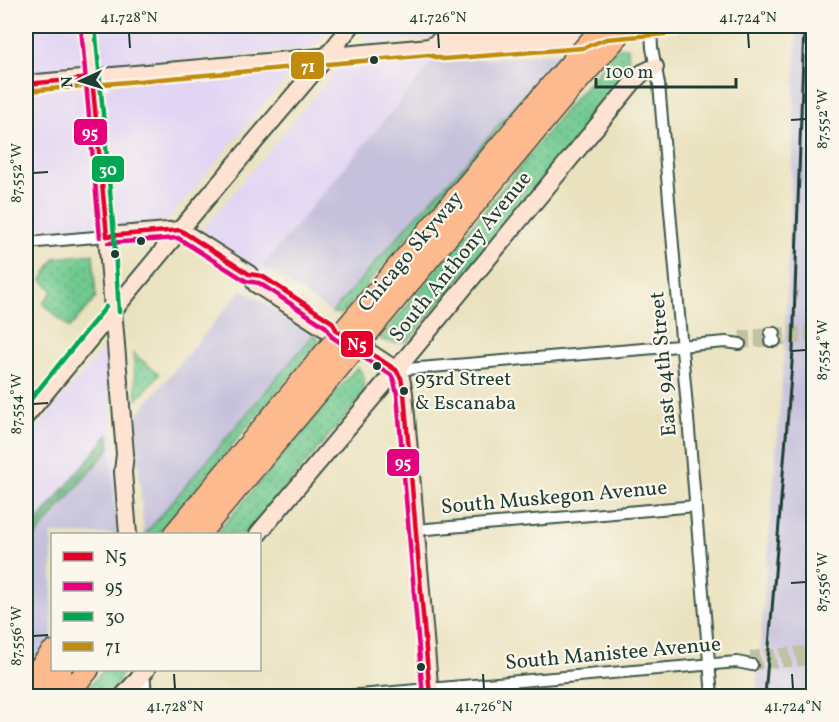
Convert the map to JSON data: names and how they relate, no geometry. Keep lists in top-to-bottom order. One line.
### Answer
{"streets":{"highway":["Chicago Skyway"],"street":["South Anthony Avenue","East 94th Street","South Muskegon Avenue","South Manistee Avenue"]},"crossings":[["South Anthony Avenue","East 94th Street"],["East 94th Street","South Muskegon Avenue"],["East 94th Street","South Manistee Avenue"]],"places":["93rd Street & Escanaba"],"lines":["transit line 30","transit line 95","transit line 71","transit line N5"],"legend":["N5","95","30","71"],"scale_bar":"100 m","north":"left","coordinates":["41.728°N","41.726°N","41.724°N","87.552°W","87.554°W","87.556°W"]}
